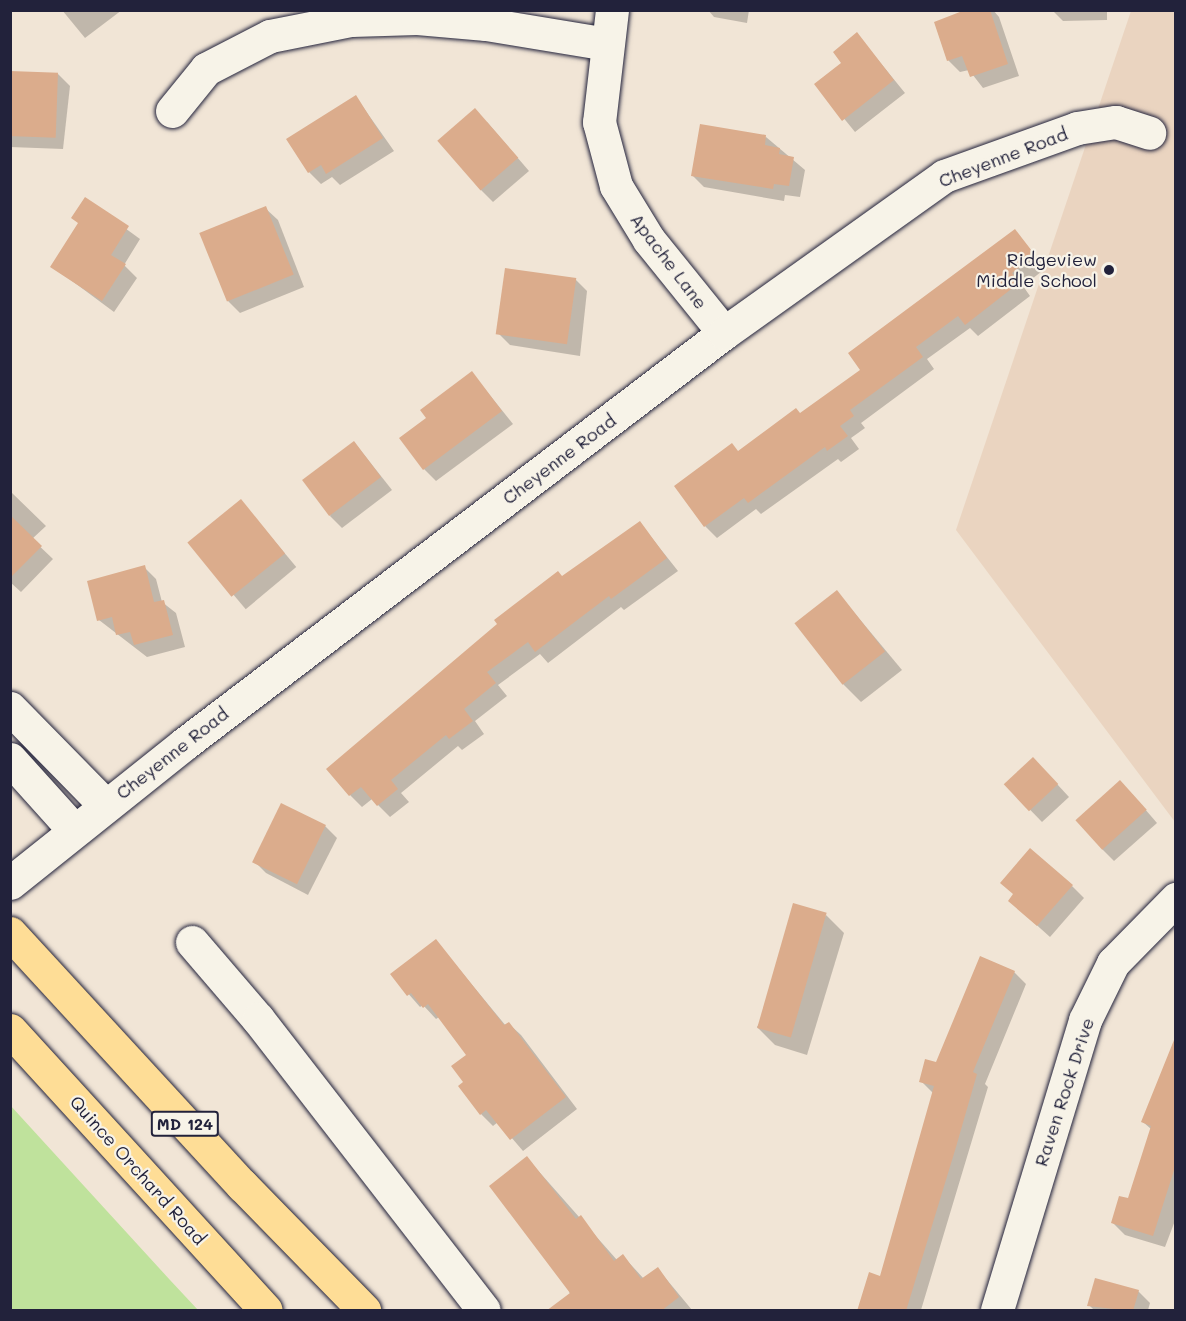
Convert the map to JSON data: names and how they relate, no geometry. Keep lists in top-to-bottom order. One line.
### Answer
{"streets":{"main road":["MD 124","Quince Orchard Road"],"street":["Cheyenne Road","Apache Lane","Raven Rock Drive"]},"crossings":[["Cheyenne Road","Apache Lane"]],"places":["Ridgeview Middle School"]}
